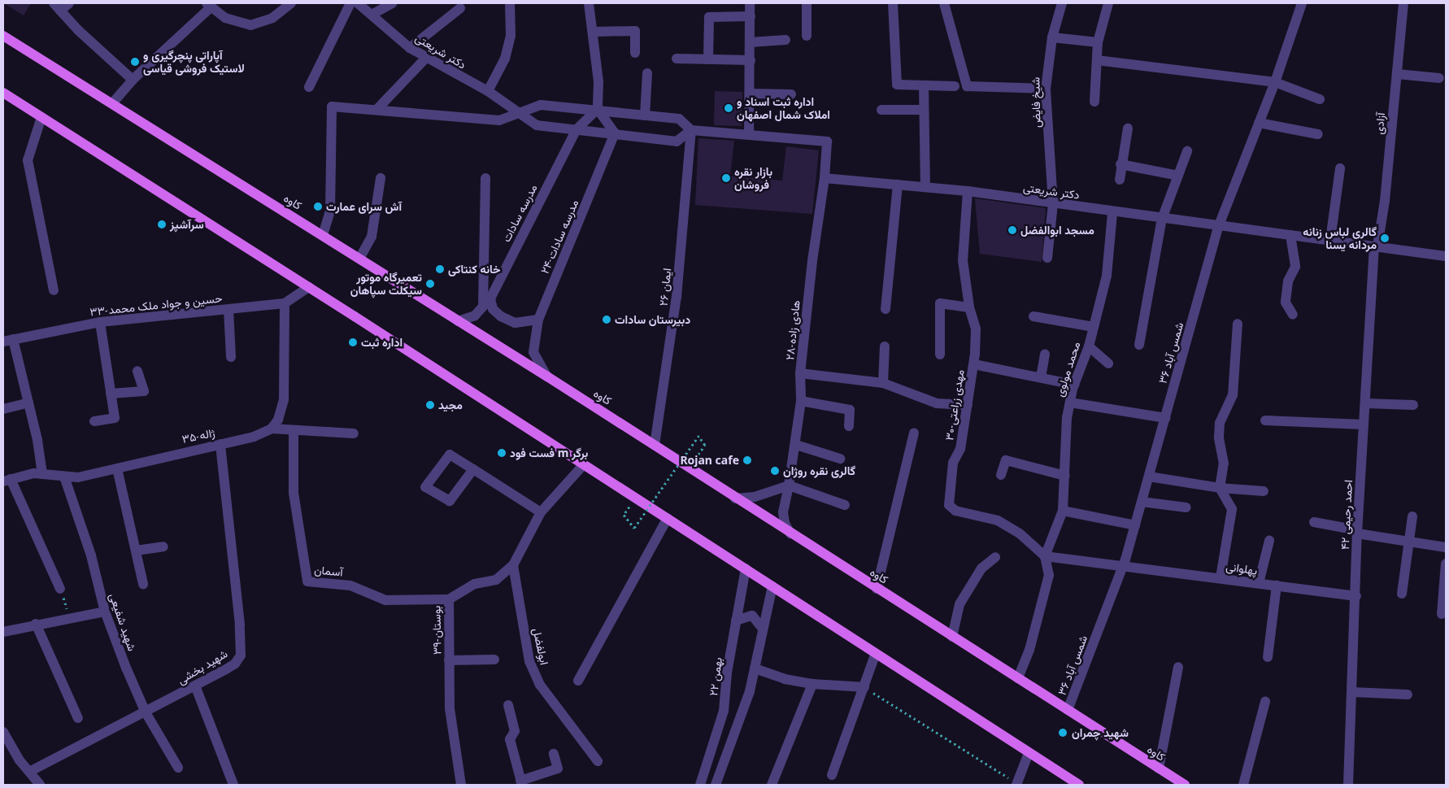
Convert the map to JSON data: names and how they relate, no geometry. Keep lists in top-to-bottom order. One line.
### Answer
{"streets":{"main road":["کاوه"],"street":["دکتر شریعتی","شیخ فایض","آزادی","مدرسه سادات","۲۴-مدرسه سادات","۲۶ ایمان","۳۳-حسین و جواد ملک محمد","۲۸-هادی زاده","شمس آباد ۳۶","محمد مولوی","۳۰-مهدی زراعتی","۳۵-ژاله","۴۲ احمد رحیمی","پهلوانی","آسمان","شهید شفیعی","۳۹-بوستان","ابولفضل","شهید بخشی","۲۲ بهمن"]},"crossings":[["دکتر شریعتی","شیخ فایض"],["دکتر شریعتی","آزادی"],["دکتر شریعتی","مدرسه سادات"],["دکتر شریعتی","۲۴-مدرسه سادات"],["دکتر شریعتی","۲۶ ایمان"],["دکتر شریعتی","۲۸-هادی زاده"],["دکتر شریعتی","شمس آباد ۳۶"],["دکتر شریعتی","محمد مولوی"],["دکتر شریعتی","۳۰-مهدی زراعتی"],["دکتر شریعتی","۴۲ احمد رحیمی"],["آزادی","۴۲ احمد رحیمی"],["کاوه","مدرسه سادات"],["کاوه","۲۴-مدرسه سادات"],["کاوه","۲۶ ایمان"],["کاوه","۲۸-هادی زاده"],["کاوه","شمس آباد ۳۶"],["شمس آباد ۳۶","پهلوانی"],["محمد مولوی","۳۰-مهدی زراعتی"],["محمد مولوی","پهلوانی"],["۳۰-مهدی زراعتی","پهلوانی"],["۳۵-ژاله","شهید شفیعی"],["۳۵-ژاله","شهید بخشی"],["۴۲ احمد رحیمی","پهلوانی"],["آسمان","۳۹-بوستان"],["شهید شفیعی","شهید بخشی"],["۳۹-بوستان","ابولفضل"]],"places":["آپاراتی پنچرگیری و لاستیک فروشی قیاسی","اداره ثبت اسناد و املاک شمال اصفهان","بازار نقره فروشان","آش سرای عمارت","سرآشپز","مسجد ابوالفضل","گالری لباس زنانه مردانه یسنا","خانه کنتاکی","تعمیرگاه موتور سیکلت سپاهان","دبیرستان سادات","اداره ثبت","مجید","فست فود m برگر","Rojan cafe","گالری نقره روژان","شهید چمران"]}
